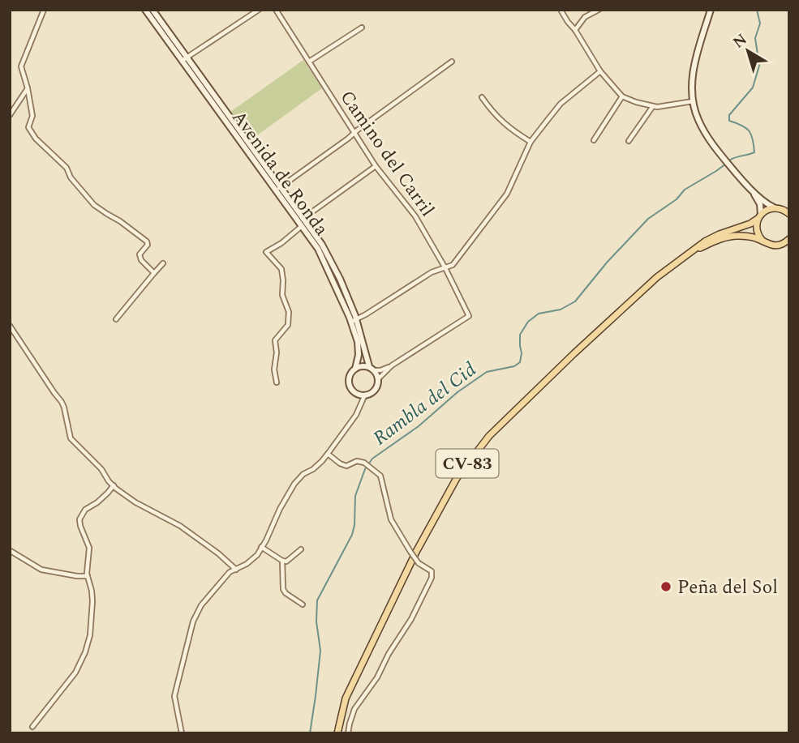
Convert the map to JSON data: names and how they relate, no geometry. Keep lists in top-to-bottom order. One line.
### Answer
{"streets":{"main road":["CV-83"],"street":["Camino del Carril","Avenida de Ronda"]},"water":["Rambla del Cid"],"places":["Peña del Sol"],"north":"top left"}
